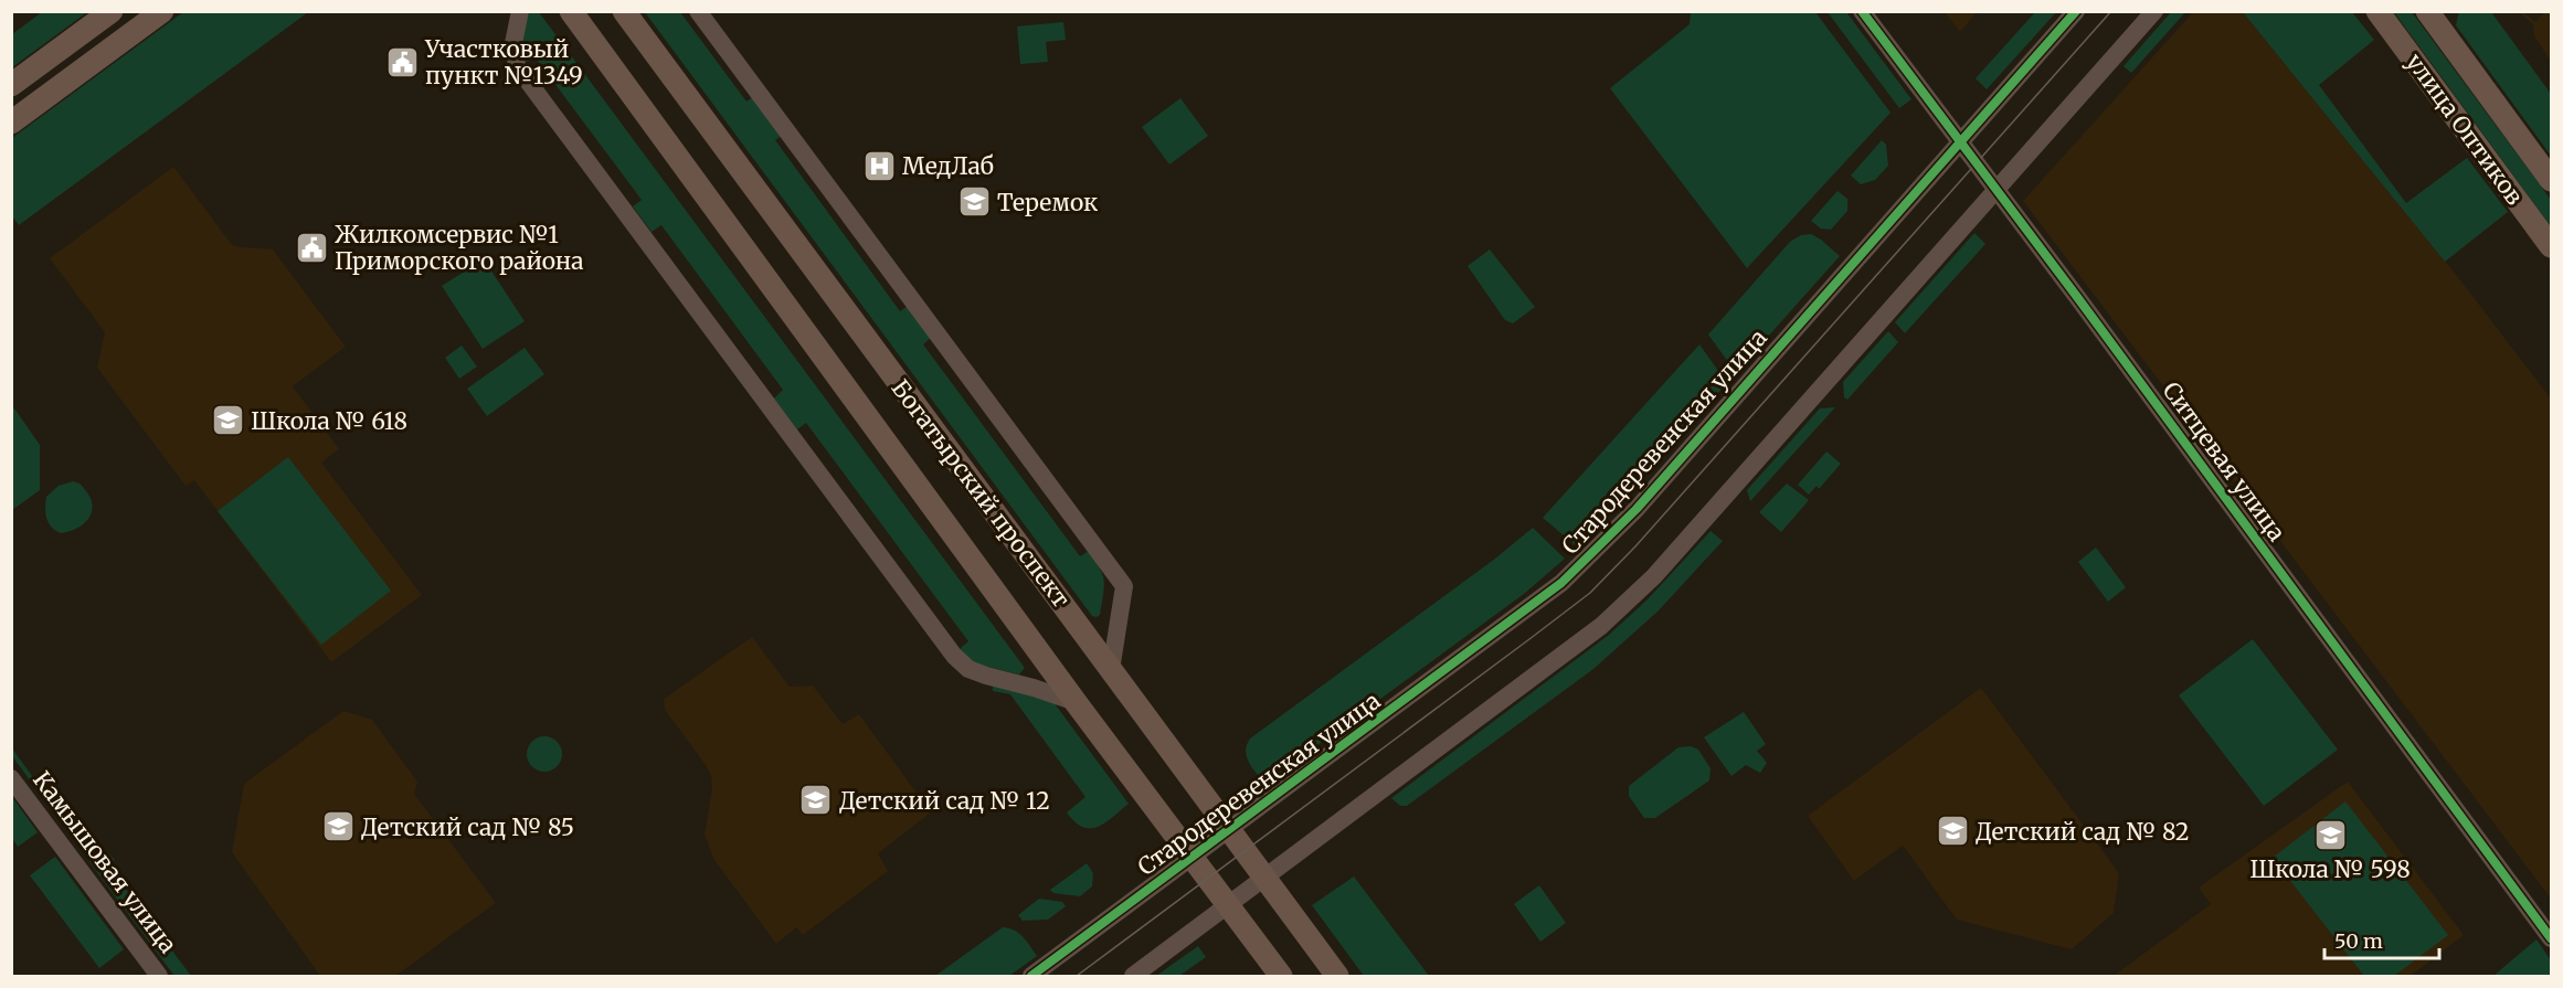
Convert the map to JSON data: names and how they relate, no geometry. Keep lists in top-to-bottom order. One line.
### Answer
{"streets":{"main road":["улица Оптиков","Богатырский проспект"],"street":["Стародеревенская улица","Ситцевая улица","Камышовая улица"]},"crossings":[["Стародеревенская улица","Ситцевая улица"],["Стародеревенская улица","Богатырский проспект"]],"places":{"public building":["Участковый пункт №1349","Жилкомсервис №1 Приморского района"],"hospital":["МедЛаб"],"school or university":["Теремок","Школа № 618","Детский сад № 12","Детский сад № 85","Детский сад № 82","Школа № 598"]},"scale_bar":"50 m"}
